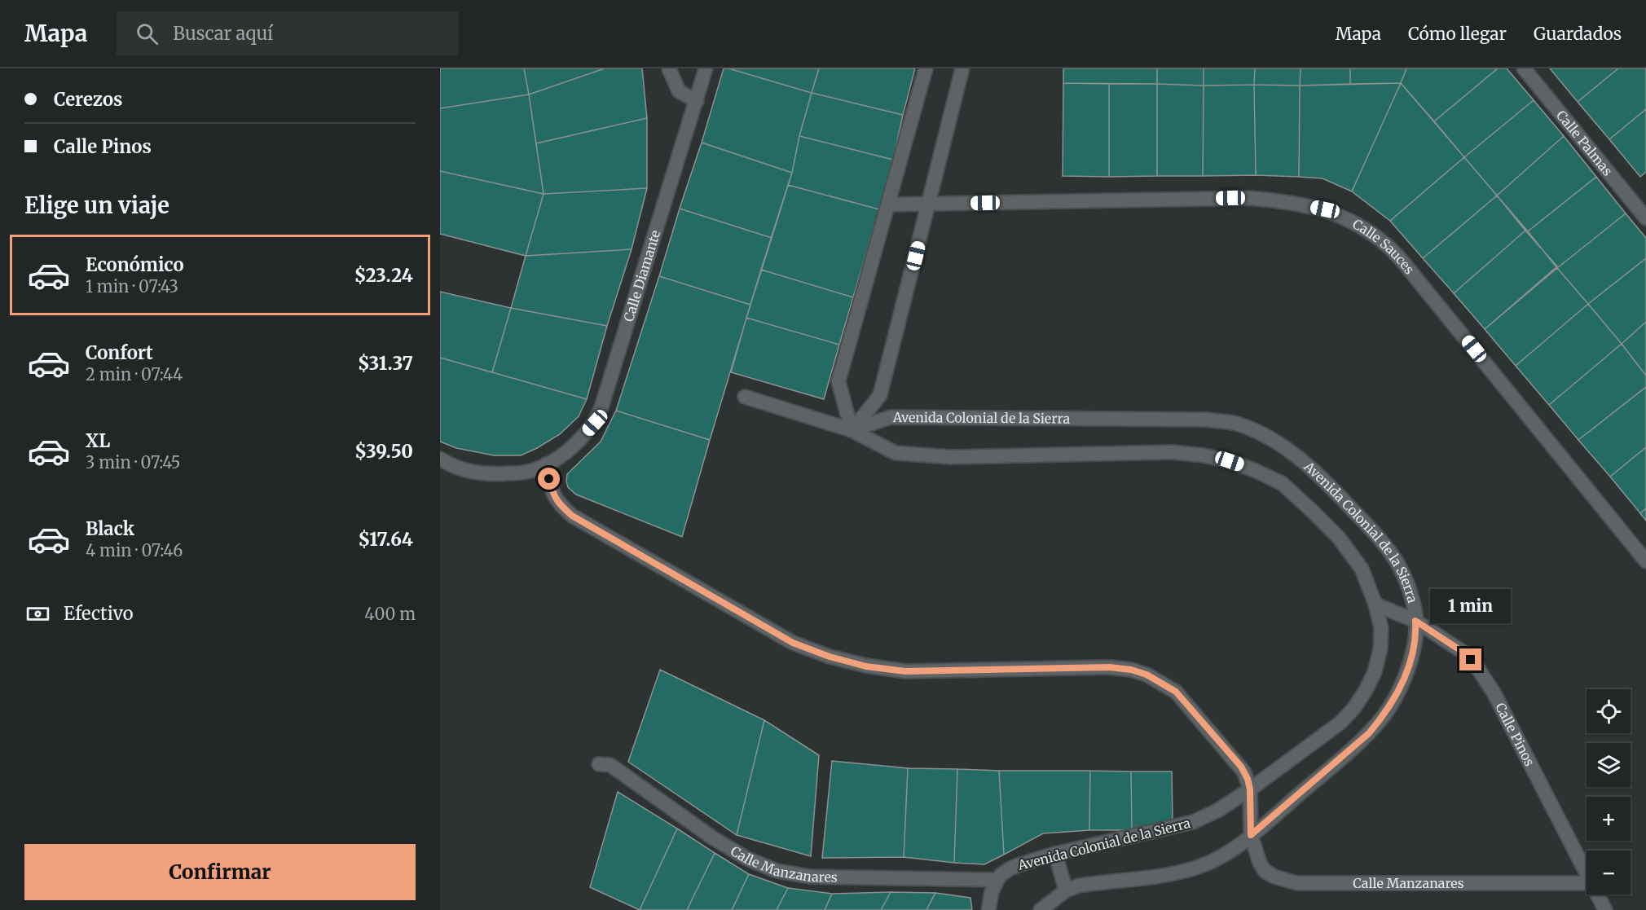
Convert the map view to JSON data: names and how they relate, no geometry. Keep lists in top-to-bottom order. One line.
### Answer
{"streets":{"street":["Calle Palmas","Calle Sauces","Calle Diamante","Avenida Colonial de la Sierra","Calle Pinos","Calle Manzanares"]},"crossings":[["Calle Sauces","Avenida Colonial de la Sierra"],["Avenida Colonial de la Sierra","Calle Pinos"],["Avenida Colonial de la Sierra","Calle Manzanares"]],"page":{"header":"Mapa","search":"Buscar aquí","nav":["Mapa","Cómo llegar","Guardados"],"banner":["Cerezos","Calle Pinos"],"heading":"Elige un viaje","list":[{"name":"Económico","note":"1 min · 07:43","value":"$23.24"},{"name":"Confort","note":"2 min · 07:44","value":"$31.37"},{"name":"XL","note":"3 min · 07:45","value":"$39.50"},{"name":"Black","note":"4 min · 07:46","value":"$17.64"}],"pay":["Efectivo","400 m"],"bubble":"1 min","map_buttons":["+","−"],"buttons":"Confirmar"}}
